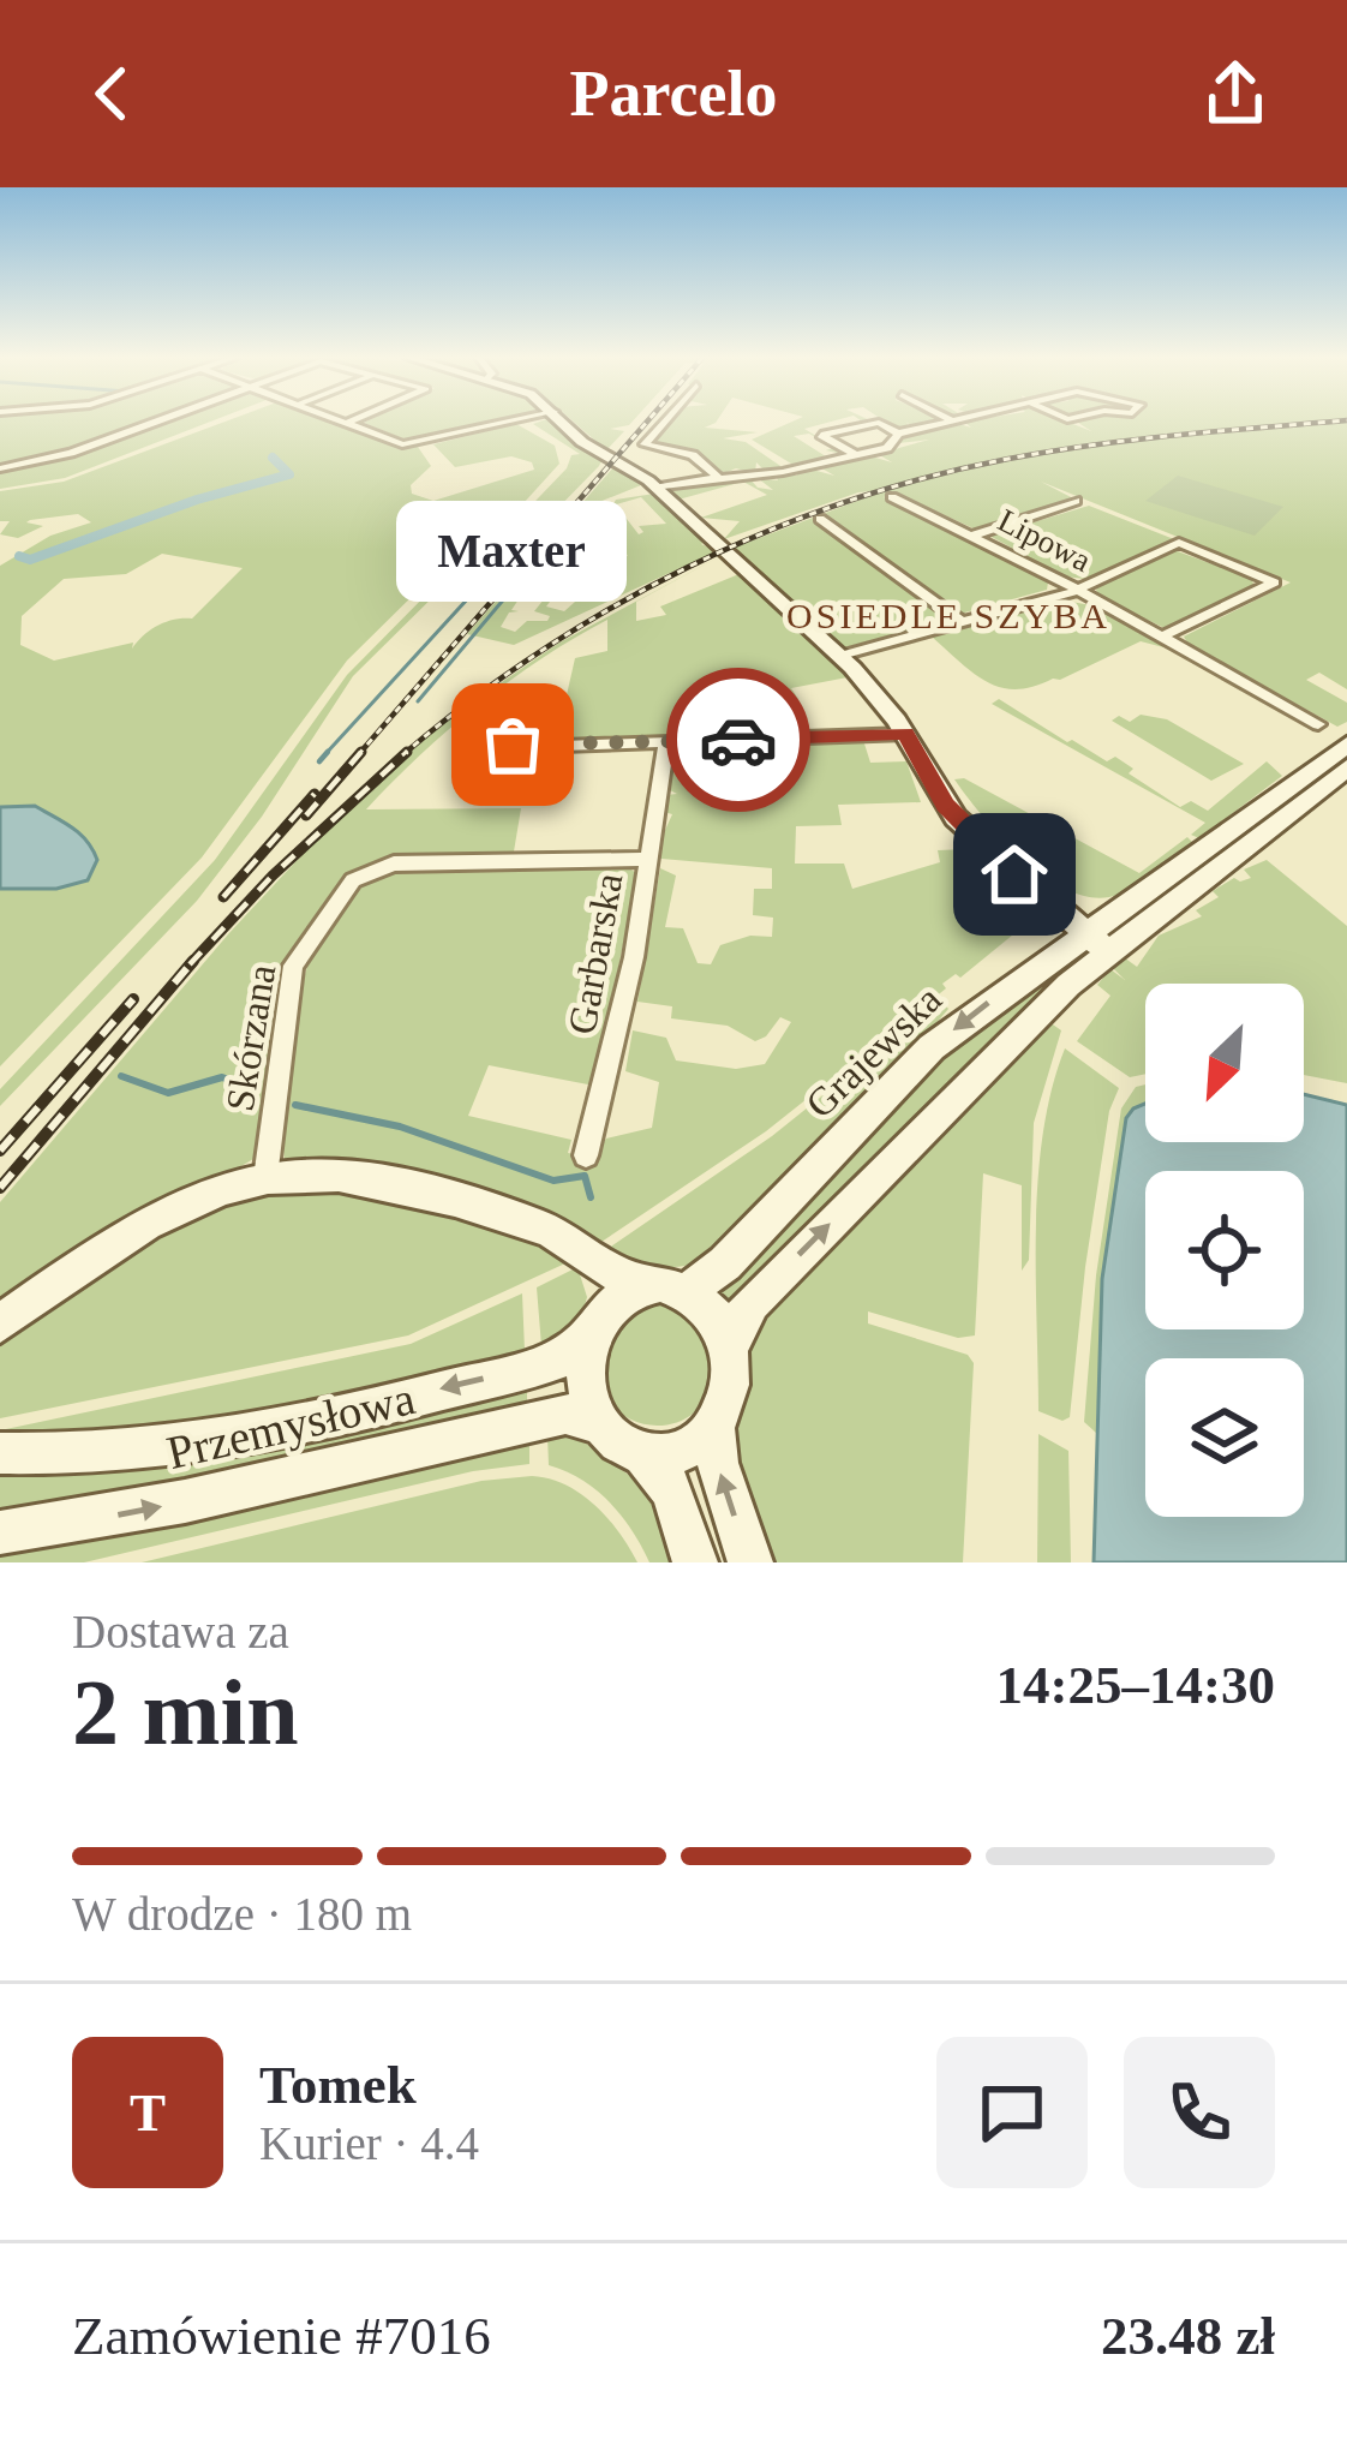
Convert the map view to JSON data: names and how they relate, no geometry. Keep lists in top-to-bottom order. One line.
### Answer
{"streets":{"main road":["Grajewska","Przemysłowa"],"street":["Lipowa","Garbarska","Skórzana"]},"crossings":[["Garbarska","Skórzana"],["Grajewska","Przemysłowa"]],"districts":["OSIEDLE SZYBA"],"places":["Maxter"],"north":"bottom left","page":{"header":"Parcelo","bubble":"Maxter","heading":["2 min","Dostawa za","14:25–14:30"],"panel":["Tomek","Kurier · 4.4","Zamówienie #7016","23.48 zł"],"bar":"W drodze · 180 m","round":"T"}}
